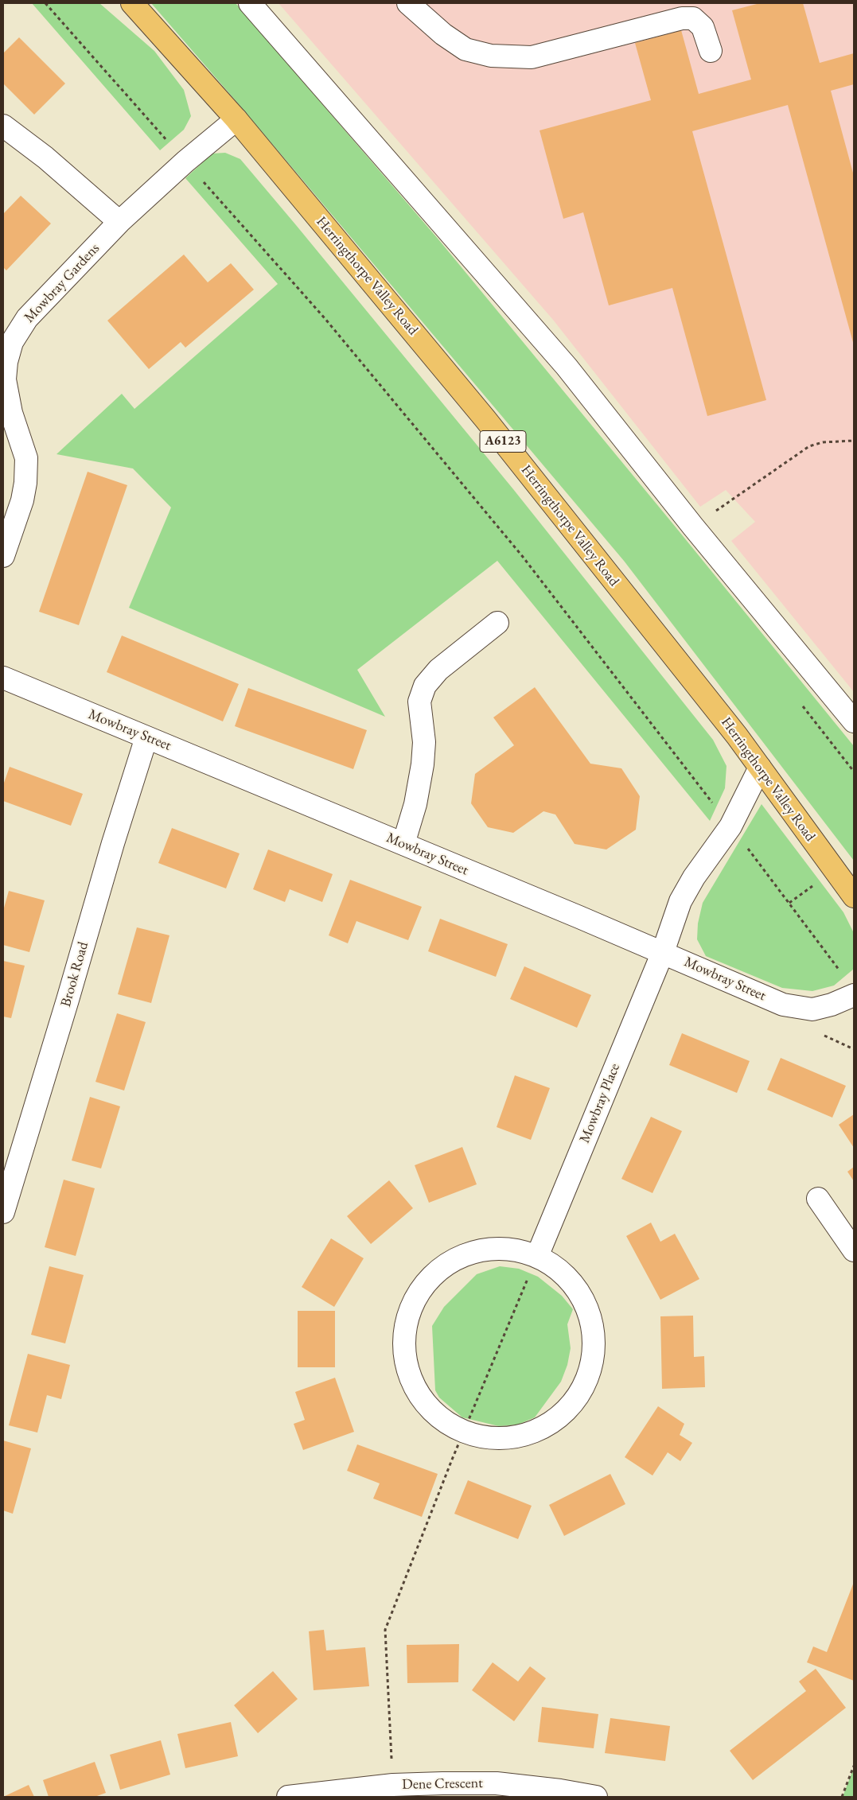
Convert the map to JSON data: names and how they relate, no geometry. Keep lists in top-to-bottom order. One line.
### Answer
{"streets":{"main road":["Herringthorpe Valley Road","A6123"],"street":["Mowbray Gardens","Mowbray Street","Brook Road","Mowbray Place","Dene Crescent"]},"crossings":[["Herringthorpe Valley Road","Mowbray Gardens"],["Herringthorpe Valley Road","Mowbray Place"],["Mowbray Street","Brook Road"],["Mowbray Street","Mowbray Place"]]}
